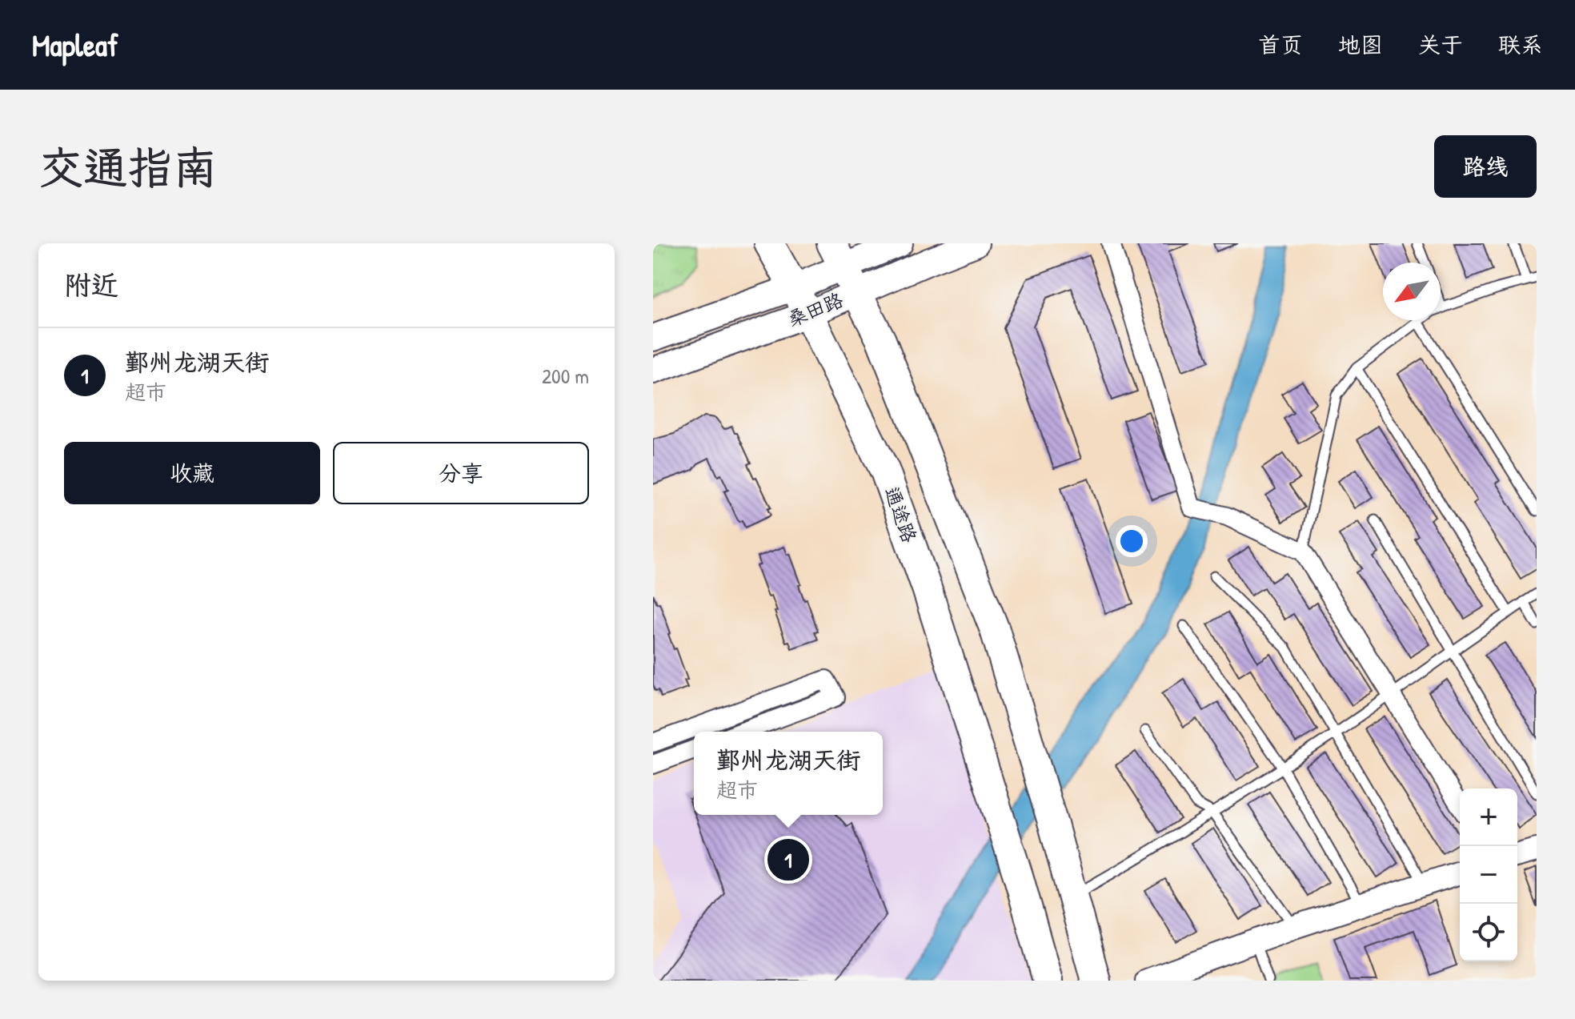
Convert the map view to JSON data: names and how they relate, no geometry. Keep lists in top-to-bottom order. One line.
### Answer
{"streets":{"main road":["桑田路","通途路"]},"crossings":[["桑田路","通途路"]],"north":"bottom left","page":{"header":"Mapleaf","nav":["首页","地图","关于","联系"],"buttons":["路线",["收藏","分享"]],"title":"交通指南","heading":"附近","list":[{"mark":"1","name":"鄞州龙湖天街","note":"超市","value":"200 m"}],"popup":["鄞州龙湖天街","超市"],"map_buttons":["+","−"],"pins":"1"}}
